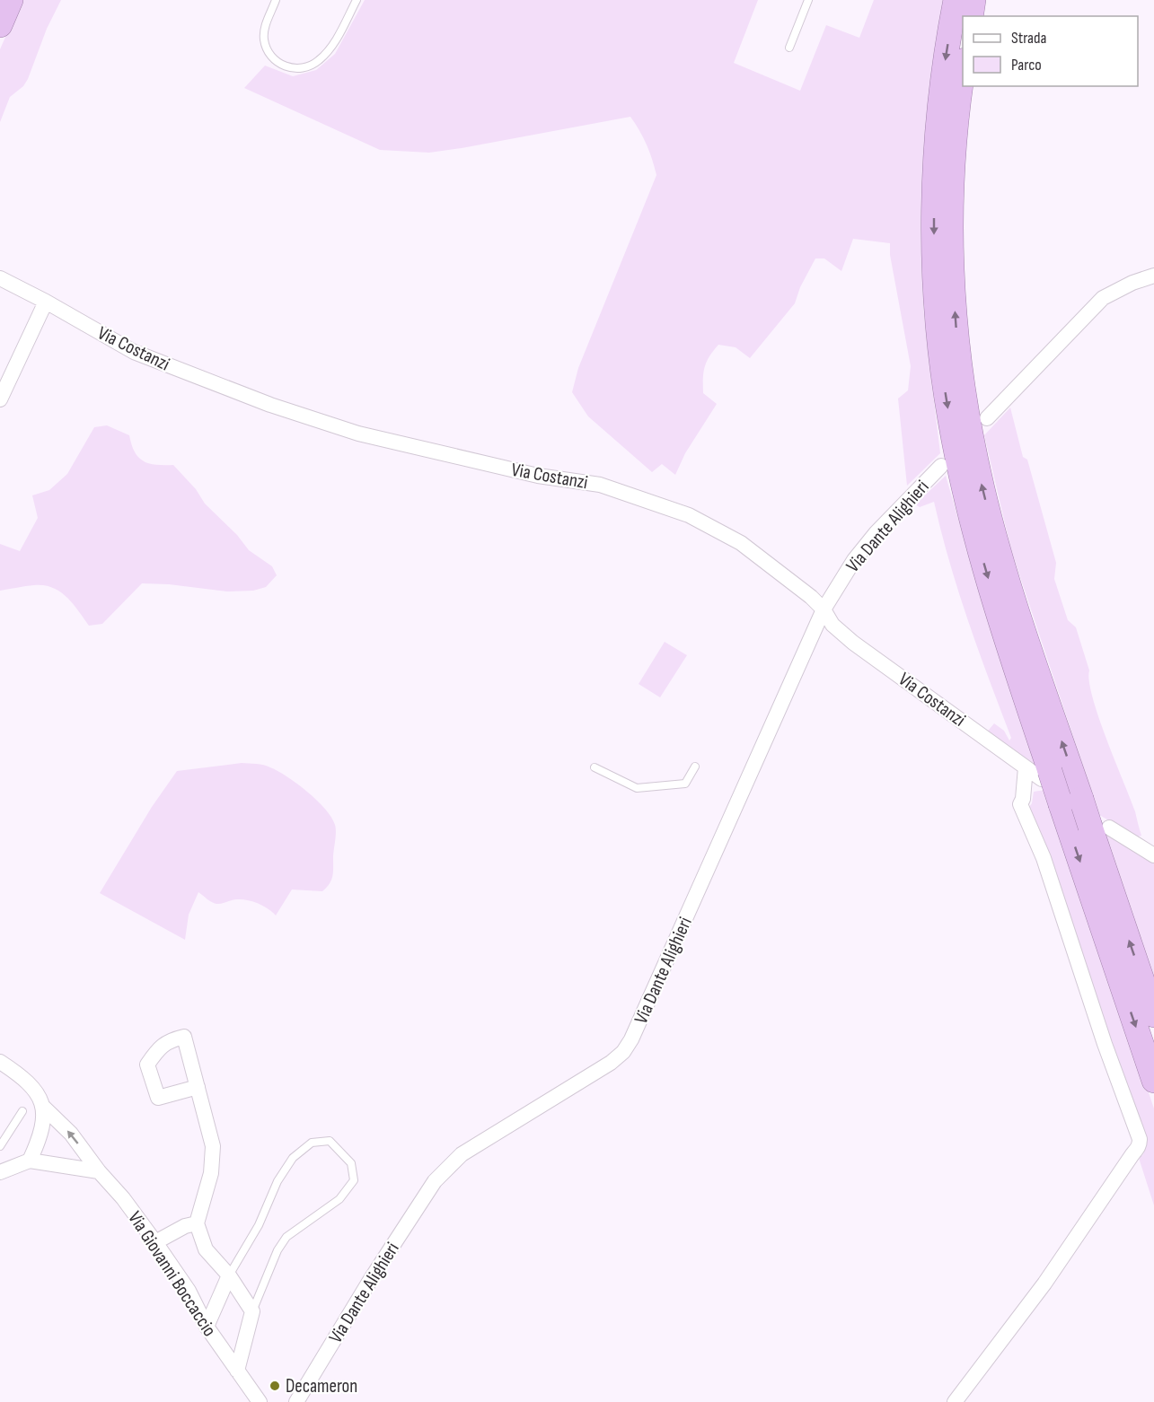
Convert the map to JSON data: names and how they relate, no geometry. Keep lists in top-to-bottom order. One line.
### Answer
{"streets":{"street":["Via Costanzi","Via Dante Alighieri","Via Giovanni Boccaccio"]},"crossings":[["Via Costanzi","Via Dante Alighieri"]],"places":["Decameron"],"legend":["Strada","Parco"]}
